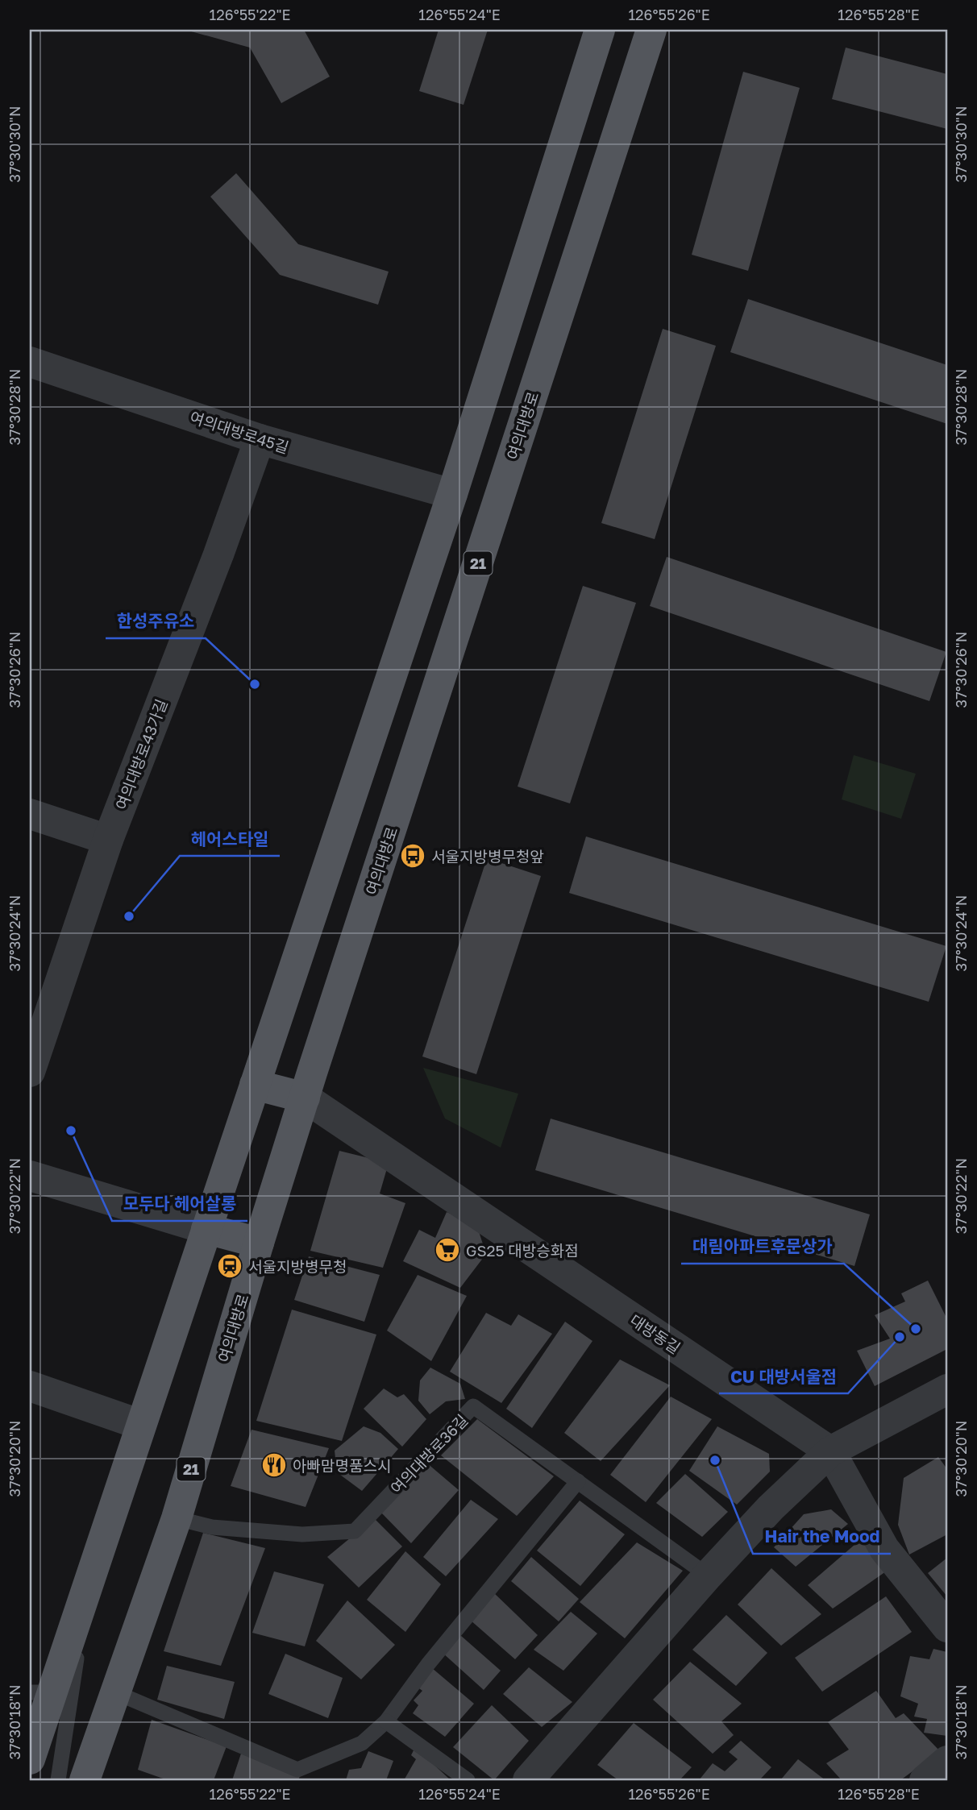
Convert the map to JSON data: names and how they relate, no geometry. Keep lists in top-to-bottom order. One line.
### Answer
{"streets":{"main road":["여의대방로","21"],"street":["여의대방로45길","여의대방로43가길","대방동길"],"lane":["여의대방로36길"]},"crossings":[["여의대방로","대방동길"],["여의대방로","여의대방로36길"],["여의대방로45길","여의대방로43가길"]],"places":{"other":["한성주유소","헤어스타일","모두다 헤어살롱","대림아파트후문상가","CU 대방서울점","Hair the Mood"],"bus stop":["서울지방병무청앞"],"supermarket":["GS25 대방승화점"],"station":["서울지방병무청"],"restaurant":["아빠맘명품스시"]},"coordinates":["126°55'22\"E","126°55'24\"E","126°55'26\"E","126°55'28\"E","37°30'30\"N","37°30'28\"N","37°30'26\"N","37°30'24\"N","37°30'22\"N","37°30'20\"N","37°30'18\"N"]}
